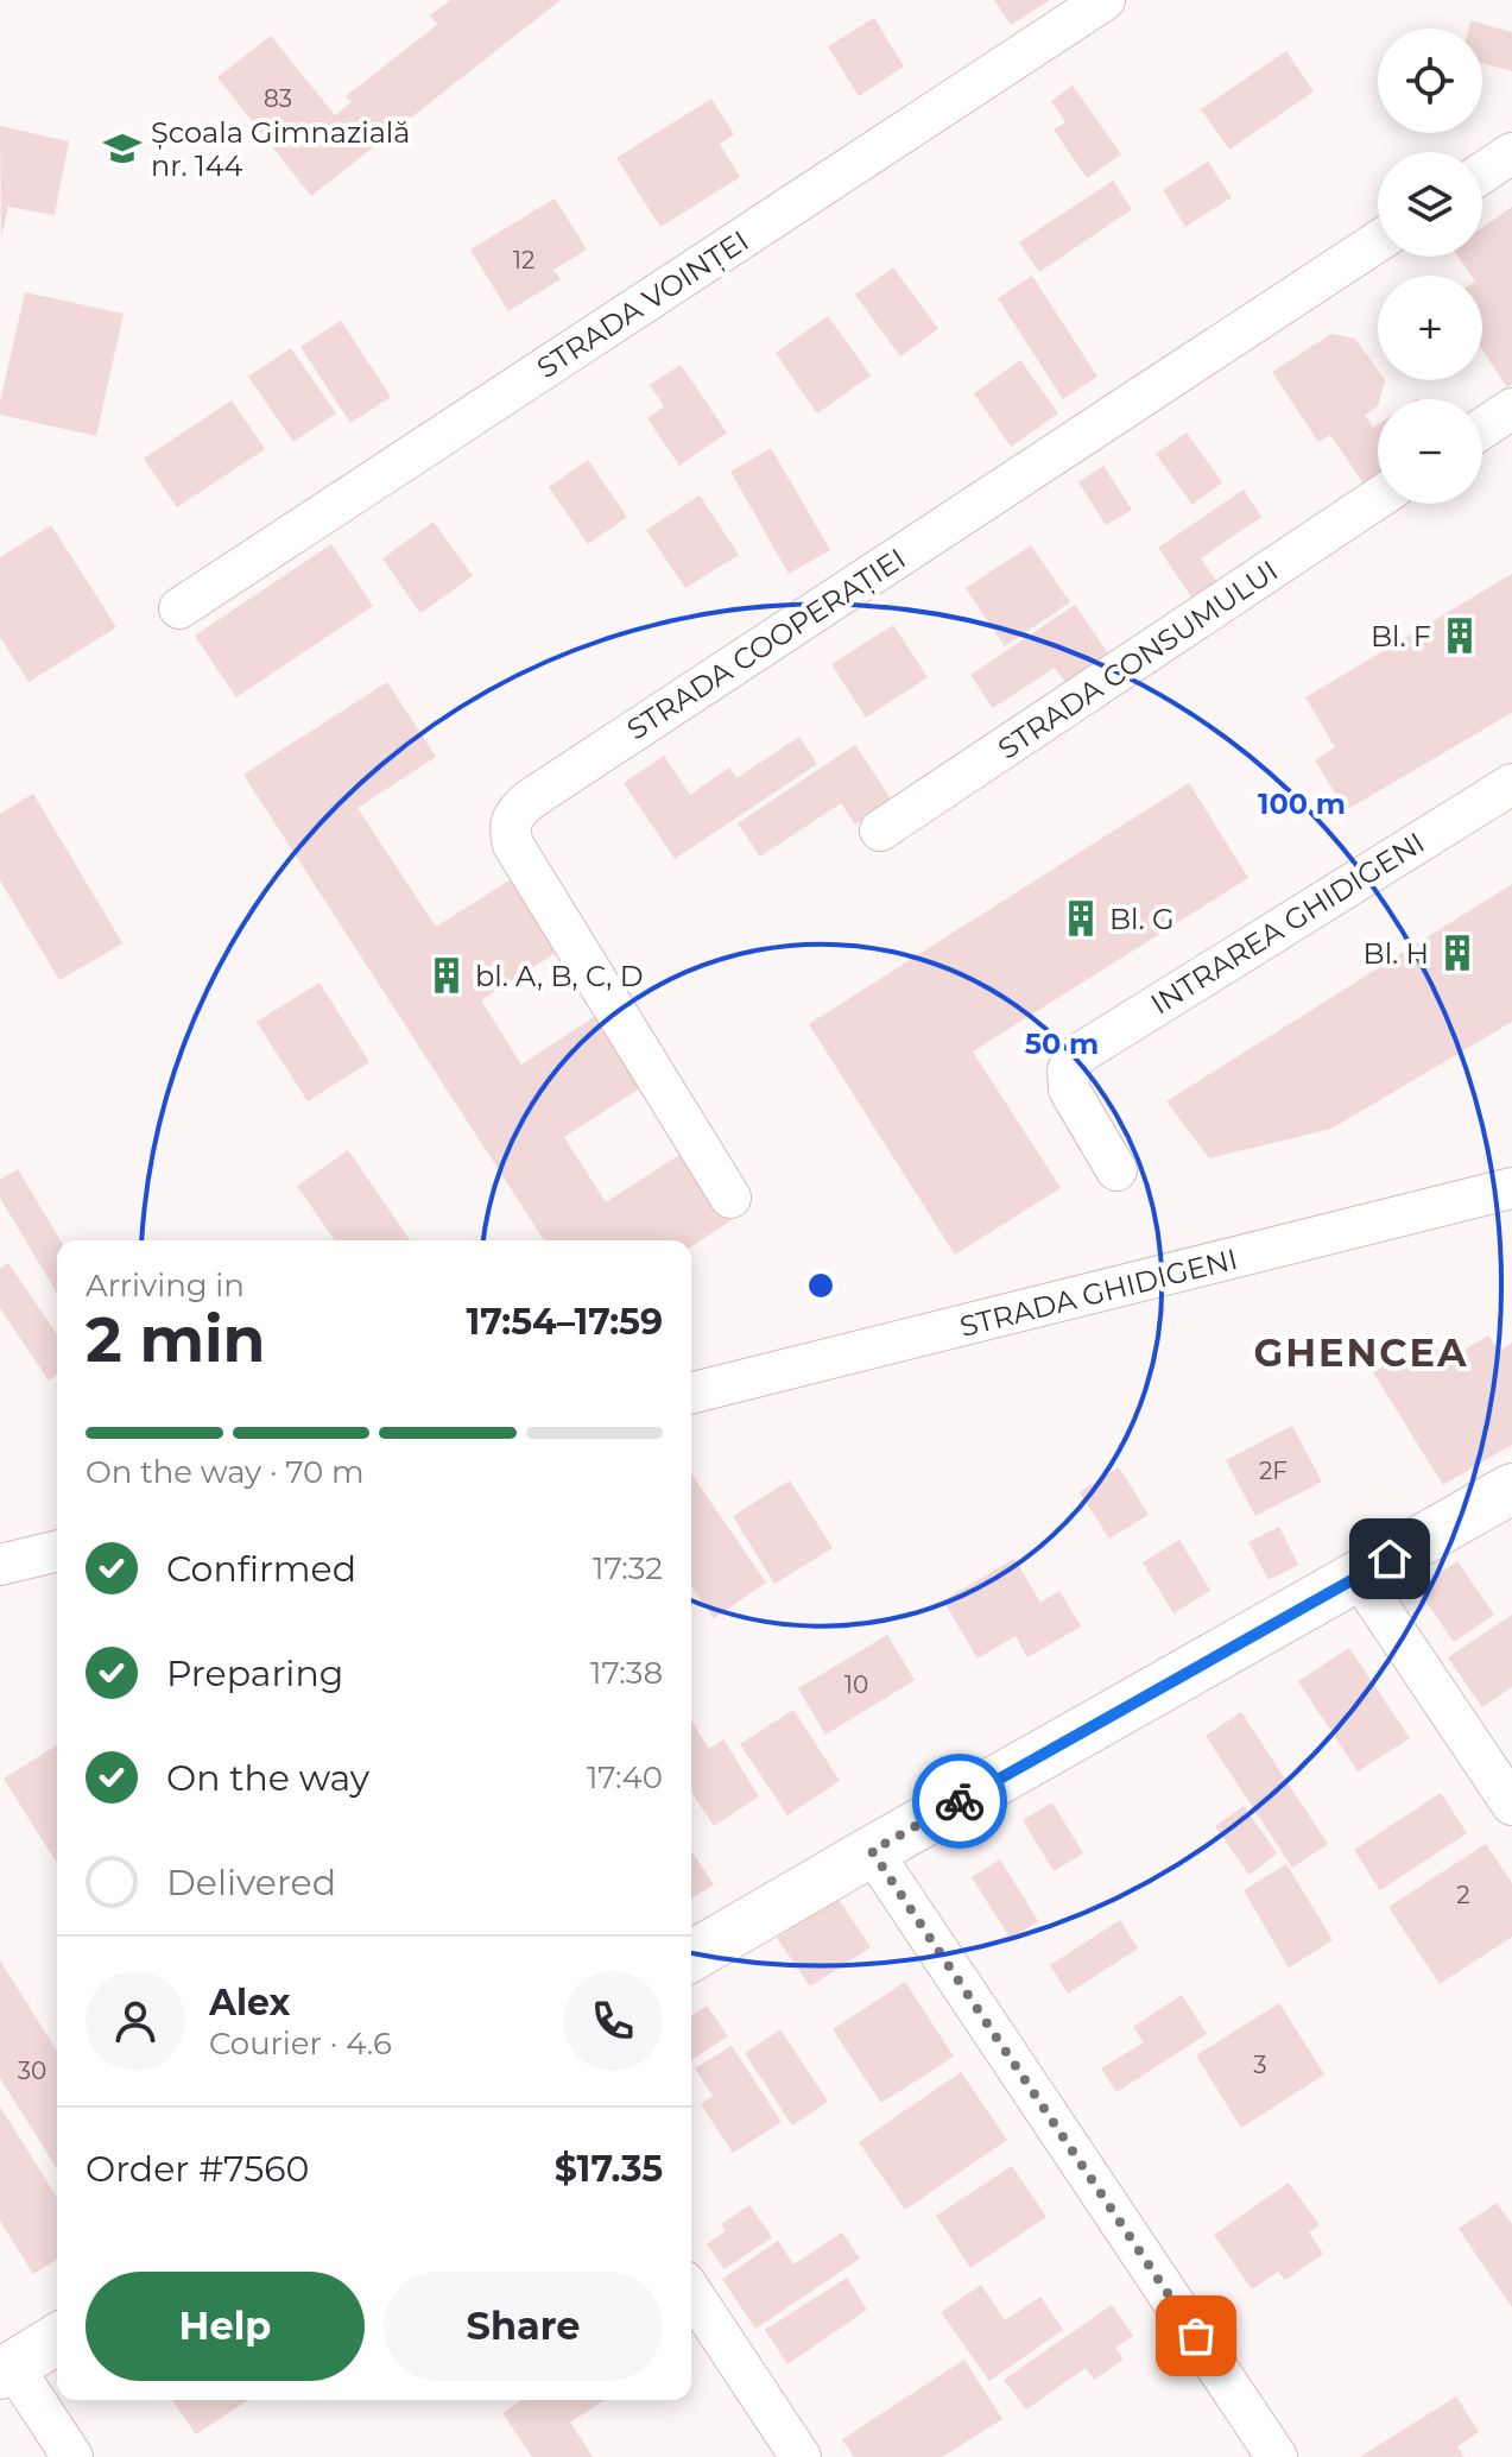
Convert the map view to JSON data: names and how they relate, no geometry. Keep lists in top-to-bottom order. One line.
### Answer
{"streets":{"street":["STRADA VOINȚEI","STRADA COOPERAȚIEI","STRADA CONSUMULUI","INTRAREA GHIDIGENI","STRADA GHIDIGENI"]},"districts":["GHENCEA"],"places":{"school or university":["Școala Gimnazială nr. 144"],"building":["Bl. F","Bl. G","Bl. H","bl. A, B, C, D"]},"house_numbers":["83","12","2F","10","2","3","30"],"page":{"map_buttons":["+","−"],"heading":["2 min","Arriving in","17:54–17:59"],"panel":["Alex","Courier · 4.6","Order #7560","$17.35"],"bar":"On the way · 70 m","list":[["Confirmed","17:32"],["Preparing","17:38"],["On the way","17:40"],"Delivered"],"buttons":["Help","Share"]},"rings":["100 m","50 m"]}
